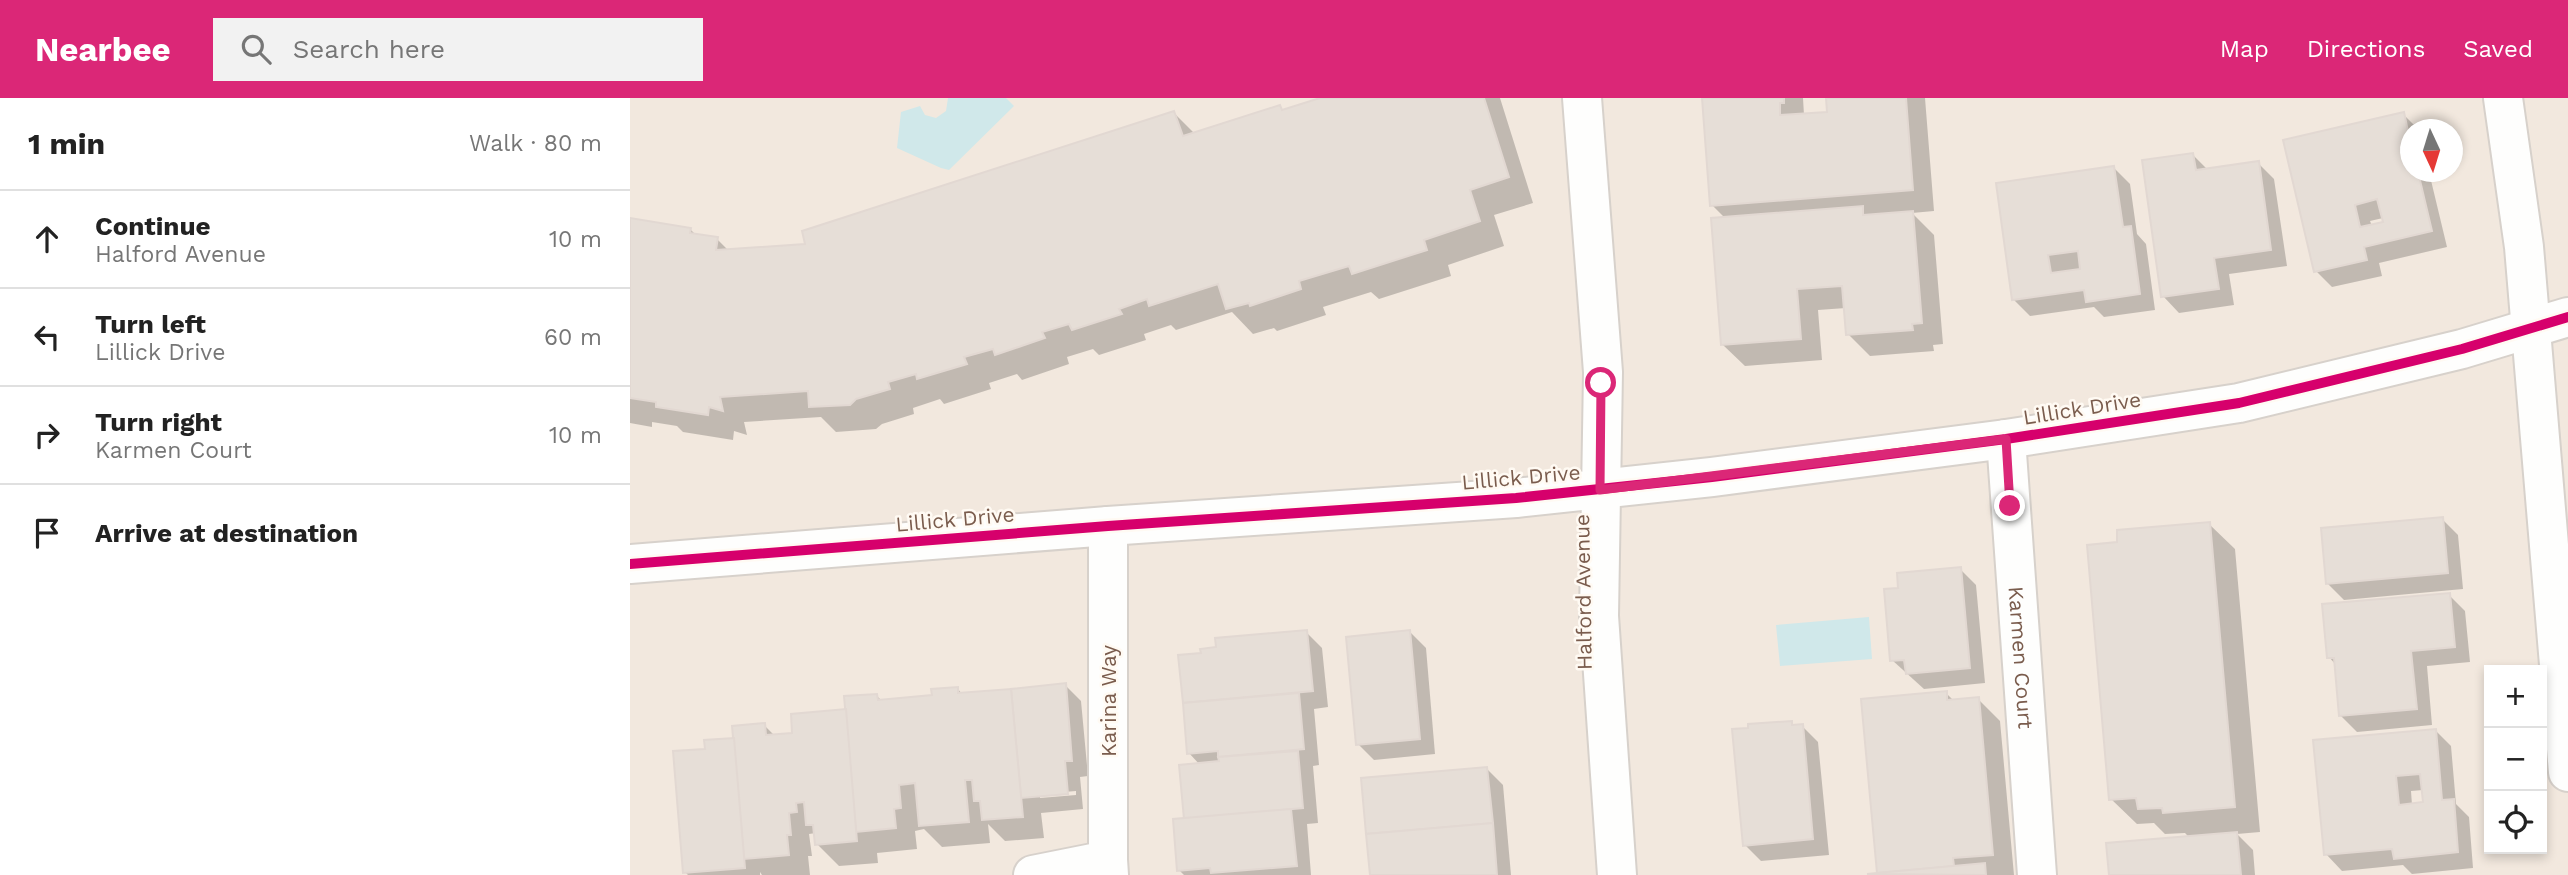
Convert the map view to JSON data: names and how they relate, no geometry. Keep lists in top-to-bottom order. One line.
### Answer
{"streets":{"street":["Lillick Drive","Halford Avenue","Karmen Court","Karina Way"]},"crossings":[["Lillick Drive","Halford Avenue"],["Lillick Drive","Karmen Court"],["Lillick Drive","Karina Way"]],"north":"bottom","page":{"header":"Nearbee","search":"Search here","nav":["Map","Directions","Saved"],"heading":["1 min","Walk · 80 m"],"list":[["Continue","Halford Avenue","10 m"],["Turn left","Lillick Drive","60 m"],["Turn right","Karmen Court","10 m"],"Arrive at destination"],"map_buttons":["+","−"]}}
